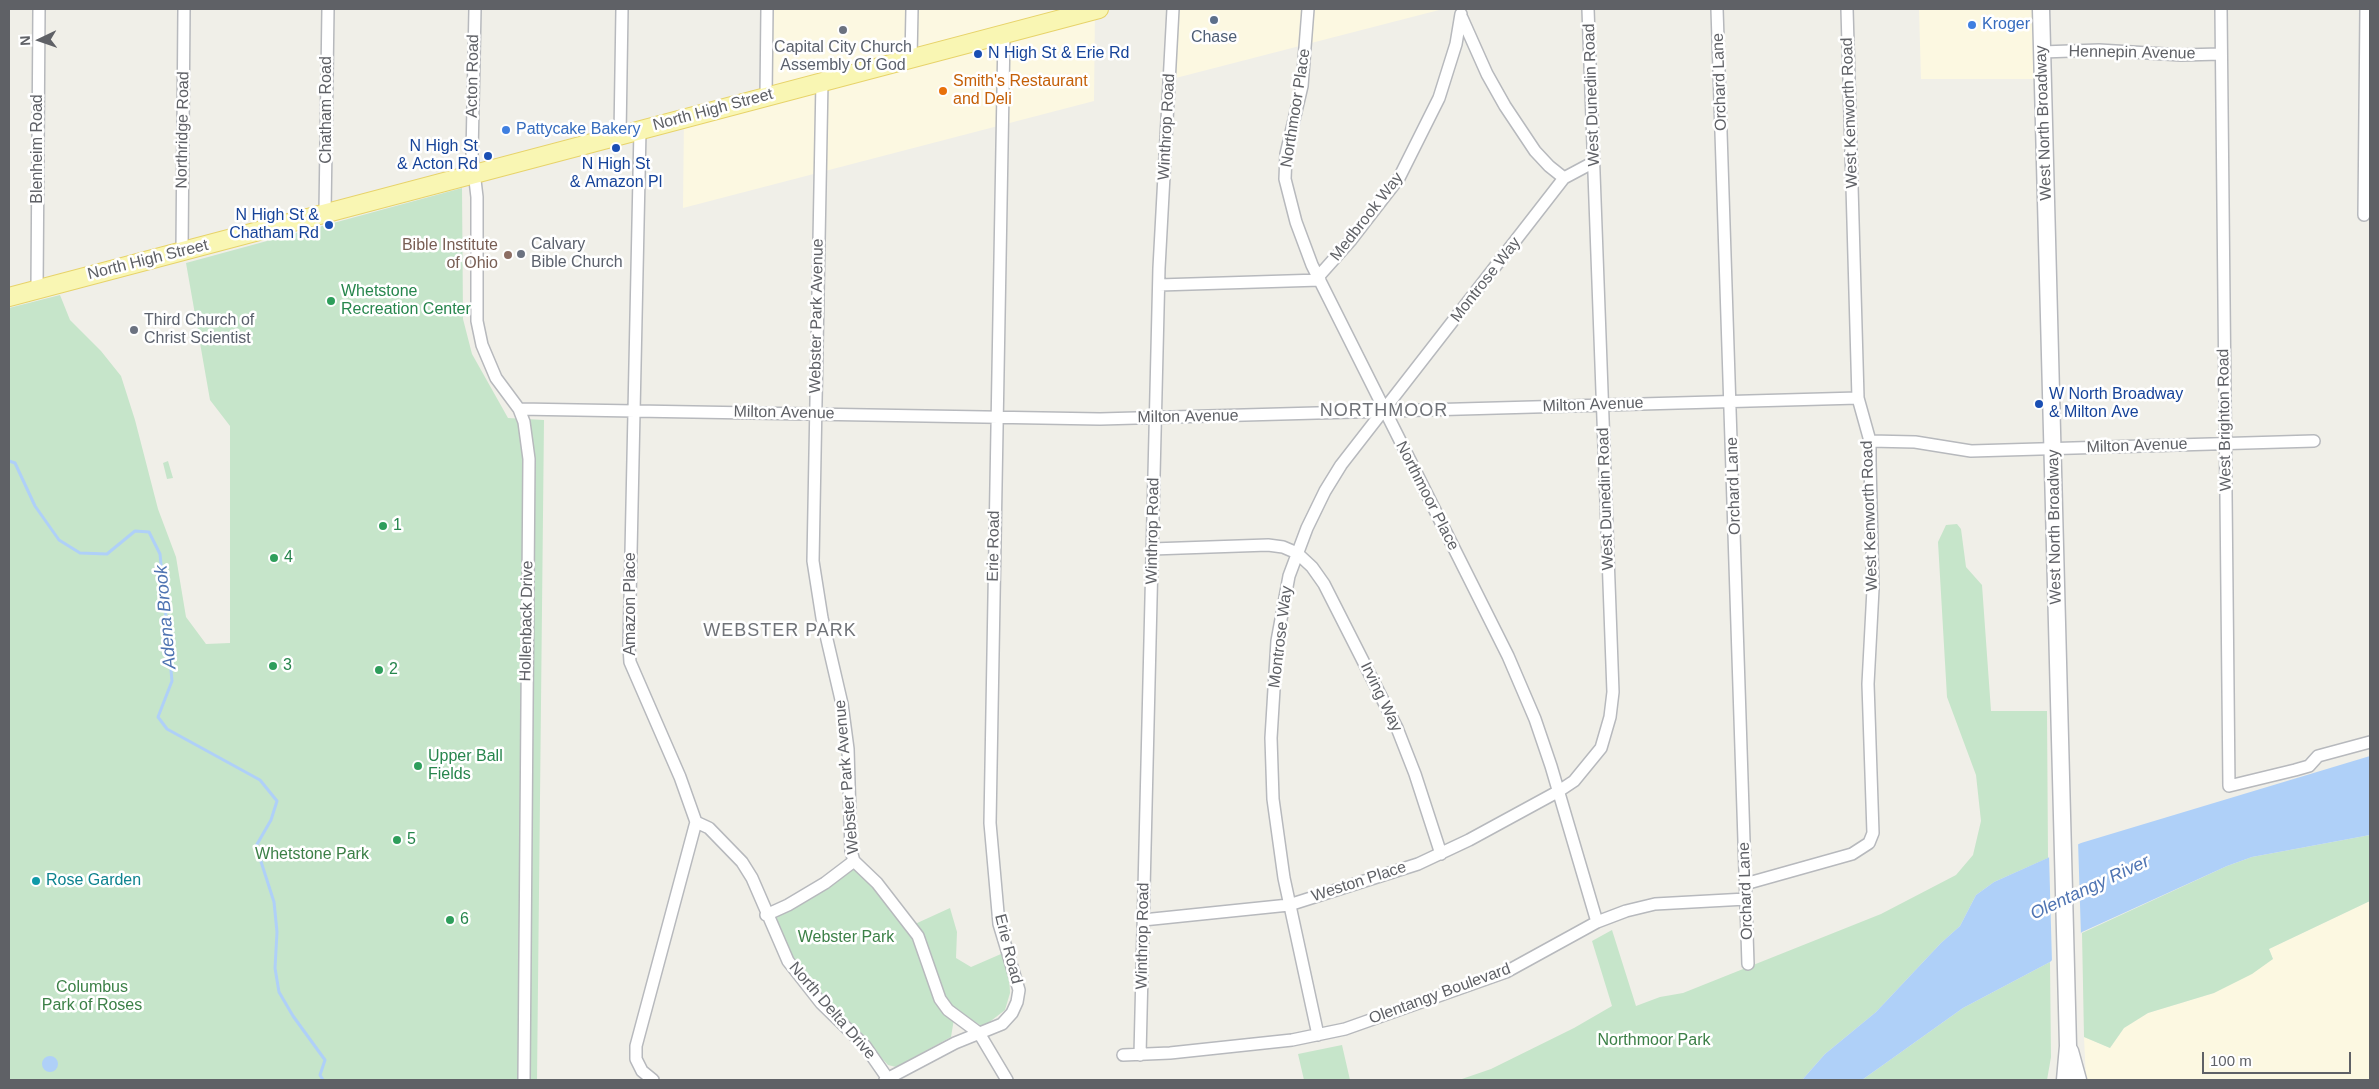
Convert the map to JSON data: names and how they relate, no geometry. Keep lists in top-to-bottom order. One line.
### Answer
{"streets":{"main road":["North High Street","West North Broadway"],"street":["Hennepin Avenue","Acton Road","Orchard Lane","West Dunedin Road","Northmoor Place","Chatham Road","West Kenworth Road","Winthrop Road","Northridge Road","Blenheim Road","Medbrook Way","Montrose Way","Webster Park Avenue","Milton Avenue","West Brighton Road","Erie Road","Amazon Place","Hollenback Drive","Irving Way","Weston Place","Olentangy Boulevard","North Delta Drive"]},"crossings":[["Hennepin Avenue","West North Broadway"],["Hennepin Avenue","West Brighton Road"],["Acton Road","North High Street"],["Acton Road","Hollenback Drive"],["Orchard Lane","West Kenworth Road"],["Orchard Lane","Milton Avenue"],["Orchard Lane","Olentangy Boulevard"],["West Dunedin Road","Northmoor Place"],["West Dunedin Road","Montrose Way"],["West Dunedin Road","Milton Avenue"],["West Dunedin Road","Weston Place"],["Northmoor Place","Medbrook Way"],["Northmoor Place","Montrose Way"],["Northmoor Place","Milton Avenue"],["Northmoor Place","Weston Place"],["Northmoor Place","Olentangy Boulevard"],["Chatham Road","North High Street"],["North High Street","Northridge Road"],["North High Street","Blenheim Road"],["North High Street","Webster Park Avenue"],["North High Street","Erie Road"],["North High Street","Amazon Place"],["North High Street","Hollenback Drive"],["West Kenworth Road","Milton Avenue"],["West North Broadway","Milton Avenue"],["Winthrop Road","Milton Avenue"],["Winthrop Road","Weston Place"],["Winthrop Road","Olentangy Boulevard"],["Montrose Way","Milton Avenue"],["Montrose Way","Irving Way"],["Montrose Way","Weston Place"],["Montrose Way","Olentangy Boulevard"],["Webster Park Avenue","Milton Avenue"],["Webster Park Avenue","Erie Road"],["Milton Avenue","West Brighton Road"],["Milton Avenue","Erie Road"],["Milton Avenue","Amazon Place"],["Milton Avenue","Hollenback Drive"],["Amazon Place","North Delta Drive"],["Irving Way","Weston Place"]],"districts":["NORTHMOOR","WEBSTER PARK"],"water":["Adena Brook","Olentangy River"],"parks":["Whetstone Park","Webster Park","Columbus Park of Roses","Northmoor Park"],"places":["Chase","Kroger","Capital City Church Assembly Of God","N High St & Erie Rd","Smith's Restaurant and Deli","Pattycake Bakery","N High St & Amazon Pl","N High St & Acton Rd","N High St & Chatham Rd","Calvary Bible Church","Bible Institute of Ohio","Whetstone Recreation Center","Third Church of Christ Scientist","W North Broadway & Milton Ave","1","4","3","2","Upper Ball Fields","5","Rose Garden","6"],"scale_bar":"100 m","north":"left"}
